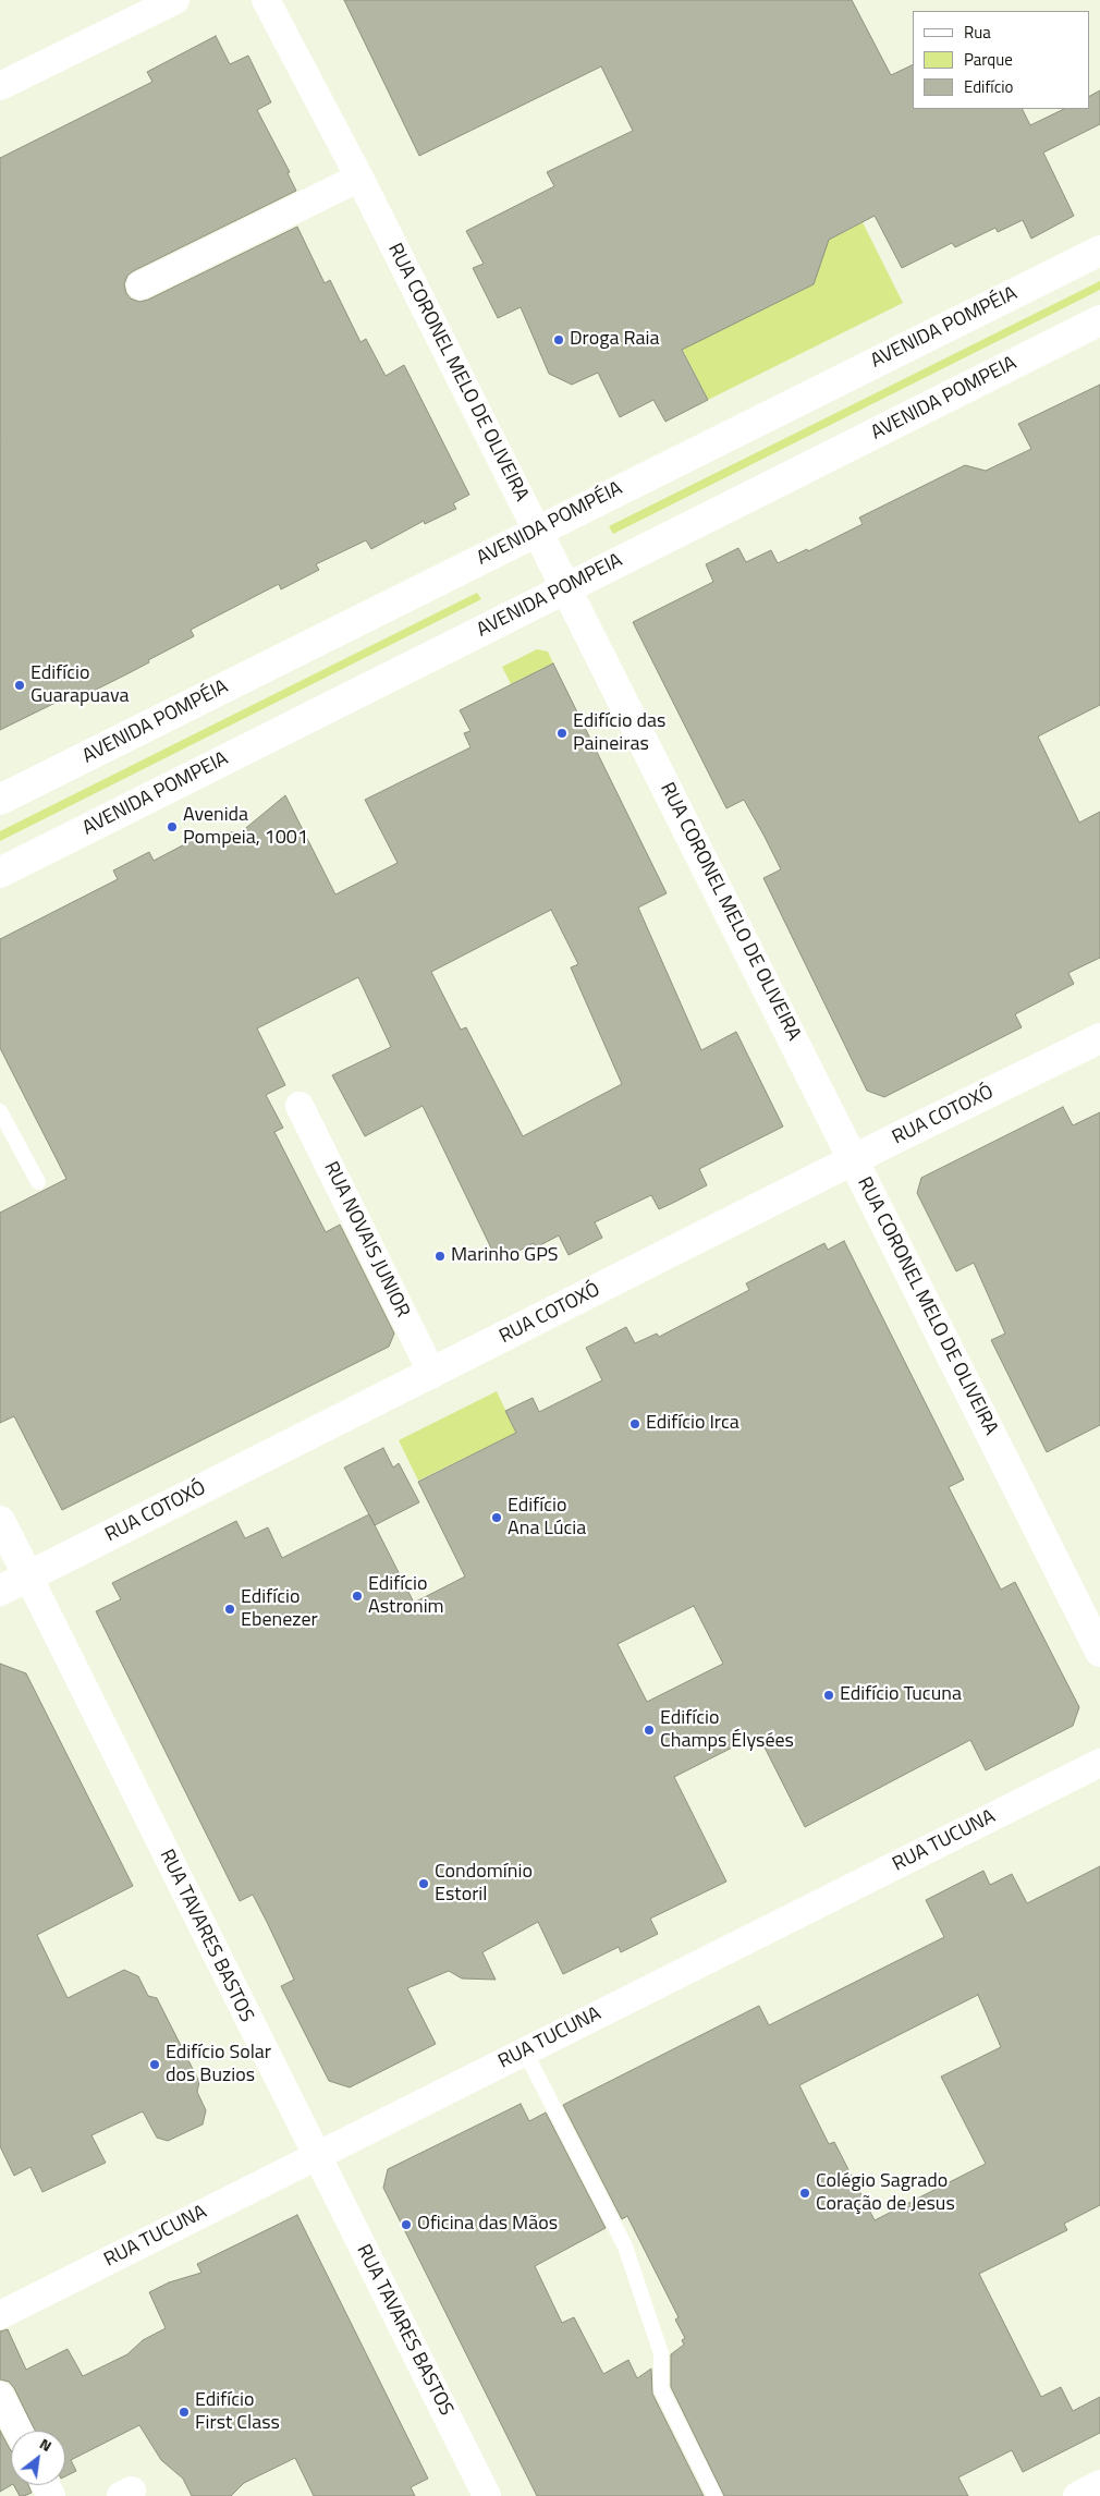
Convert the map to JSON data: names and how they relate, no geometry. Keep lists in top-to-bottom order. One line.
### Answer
{"streets":{"street":["AVENIDA POMPÉIA","RUA CORONEL MELO DE OLIVEIRA","AVENIDA POMPEIA","RUA COTOXÓ","RUA NOVAIS JUNIOR","RUA TUCUNA","RUA TAVARES BASTOS"]},"crossings":[["AVENIDA POMPÉIA","RUA CORONEL MELO DE OLIVEIRA"],["RUA CORONEL MELO DE OLIVEIRA","AVENIDA POMPEIA"],["RUA CORONEL MELO DE OLIVEIRA","RUA COTOXÓ"],["RUA COTOXÓ","RUA NOVAIS JUNIOR"],["RUA COTOXÓ","RUA TAVARES BASTOS"],["RUA TUCUNA","RUA TAVARES BASTOS"]],"places":["Droga Raia","Edifício Guarapuava","Edifício das Paineiras","Avenida Pompeia, 1001","Marinho GPS","Edifício Irca","Edifício Ana Lúcia","Edifício Astronim","Edifício Ebenezer","Edifício Tucuna","Edifício Champs Élysées","Condomínio Estoril","Edifício Solar dos Buzios","Colégio Sagrado Coração de Jesus","Oficina das Mãos","Edifício First Class"],"legend":["Rua","Parque","Edifício"],"north":"top right"}
